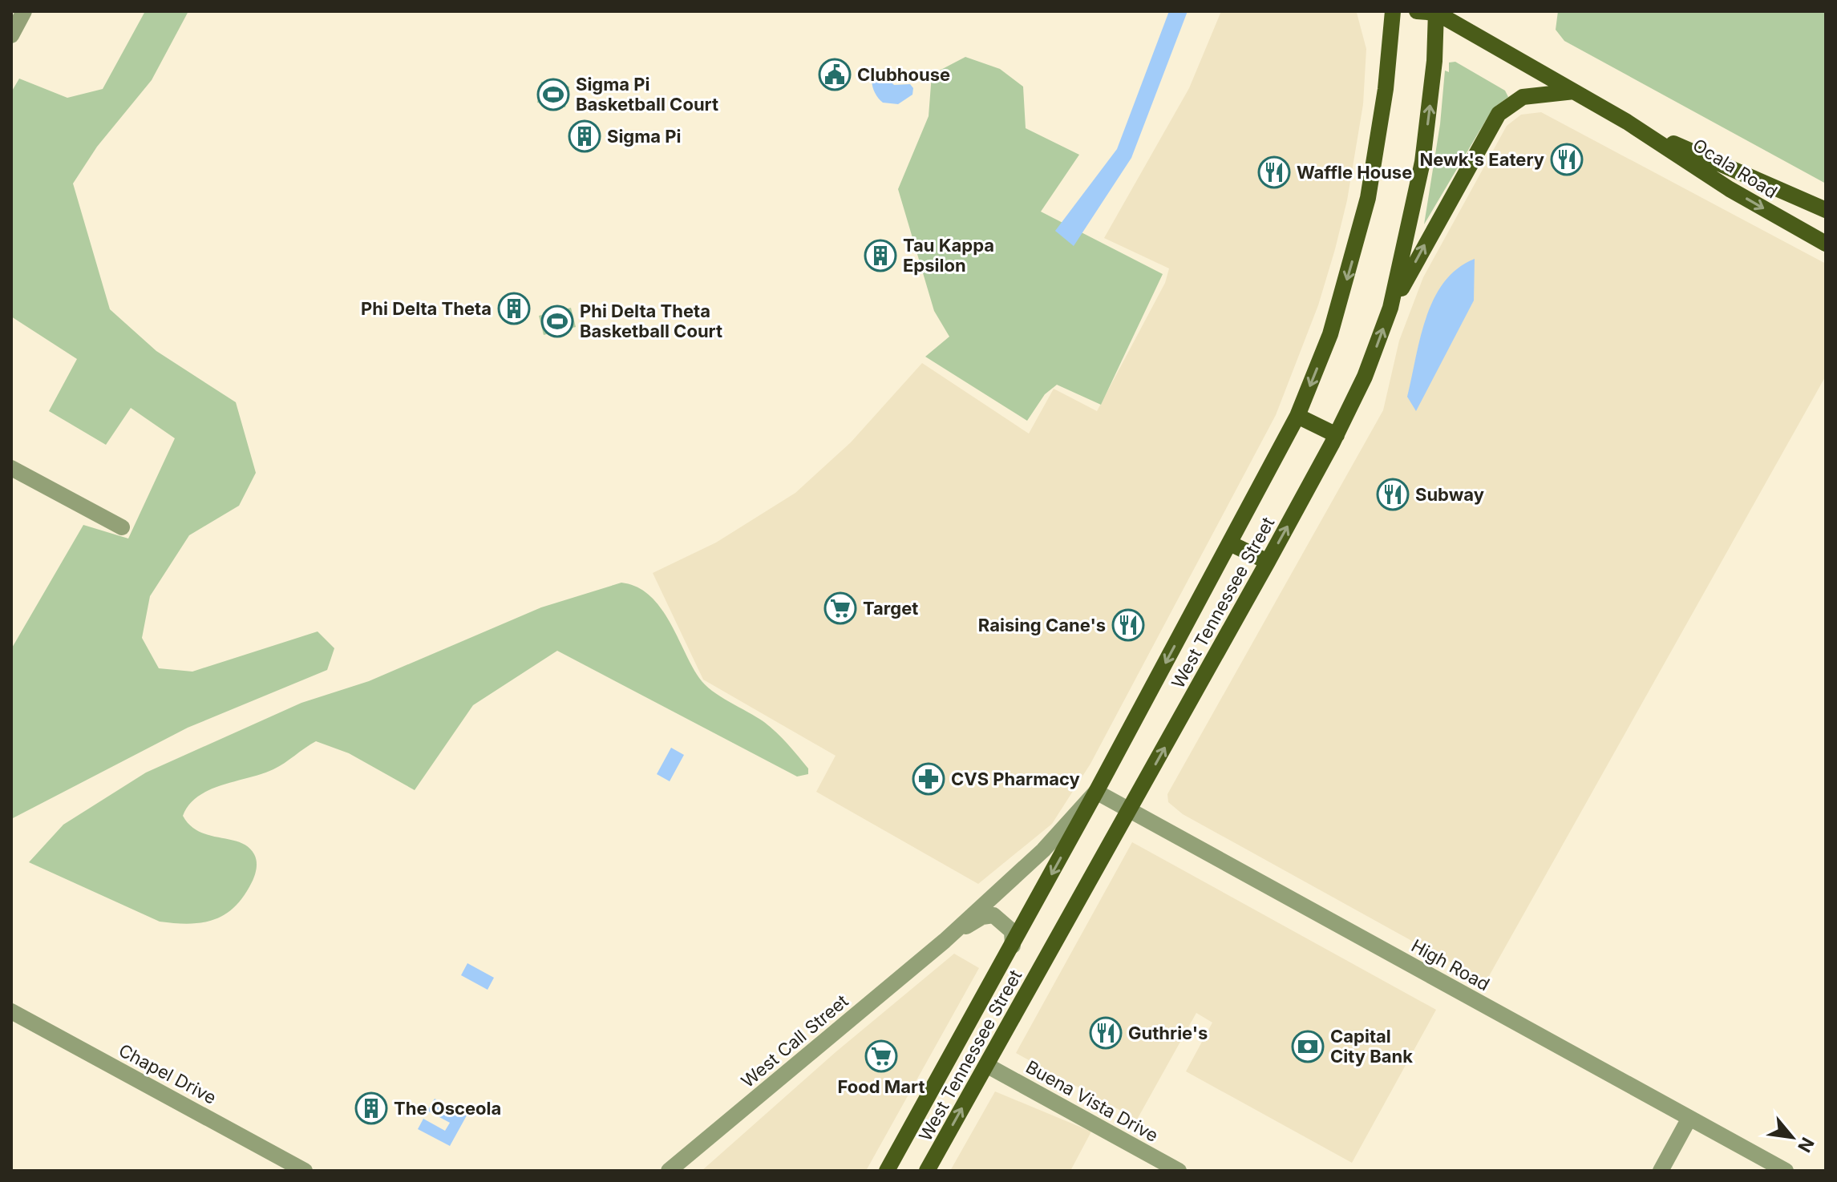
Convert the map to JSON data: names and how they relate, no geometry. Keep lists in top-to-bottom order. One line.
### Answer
{"streets":{"main road":["Ocala Road","West Tennessee Street"],"street":["High Road","West Call Street","Chapel Drive","Buena Vista Drive"]},"crossings":[["Ocala Road","West Tennessee Street"],["West Tennessee Street","High Road"],["West Tennessee Street","West Call Street"],["West Tennessee Street","Buena Vista Drive"],["High Road","West Call Street"]],"places":{"public building":["Clubhouse"],"sports":["Sigma Pi Basketball Court","Phi Delta Theta Basketball Court"],"building":["Sigma Pi","Tau Kappa Epsilon","Phi Delta Theta","The Osceola"],"restaurant":["Newk's Eatery","Waffle House","Subway","Raising Cane's","Guthrie's"],"supermarket":["Target","Food Mart"],"pharmacy":["CVS Pharmacy"],"bank":["Capital City Bank"]},"north":"bottom right"}
